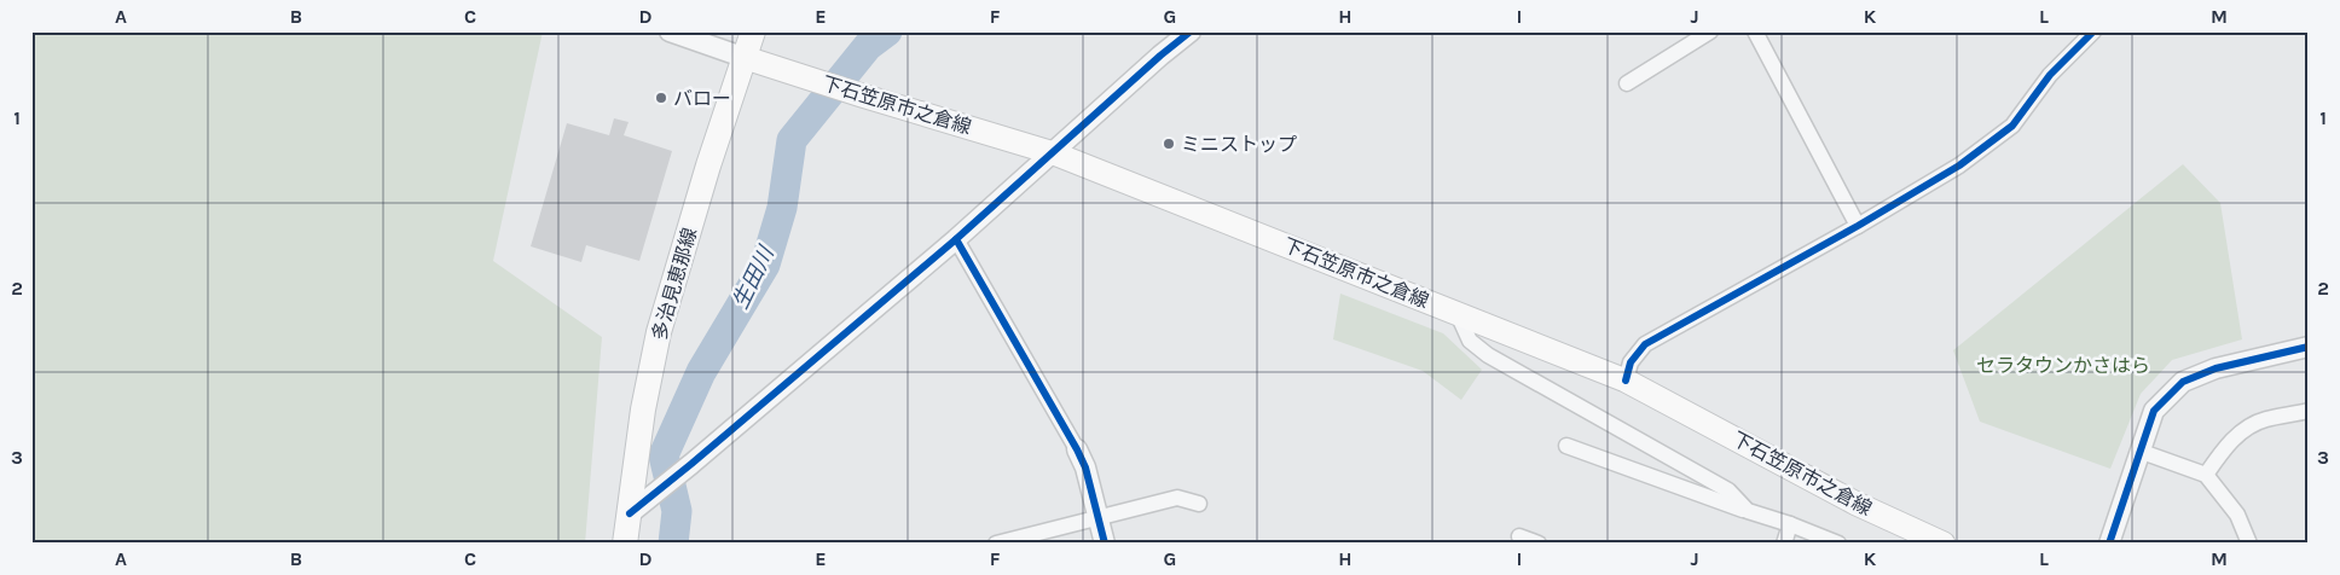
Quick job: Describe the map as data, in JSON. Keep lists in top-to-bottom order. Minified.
{"streets":{"main road":["下石笠原市之倉線","多治見恵那線"]},"crossings":[["下石笠原市之倉線","多治見恵那線"]],"water":["生田川"],"parks":["セラタウンかさはら"],"places":["バロー","ミニストップ"],"grid":{"columns":["A","B","C","D","E","F","G","H","I","J","K","L","M"],"rows":["1","2","3"]}}
